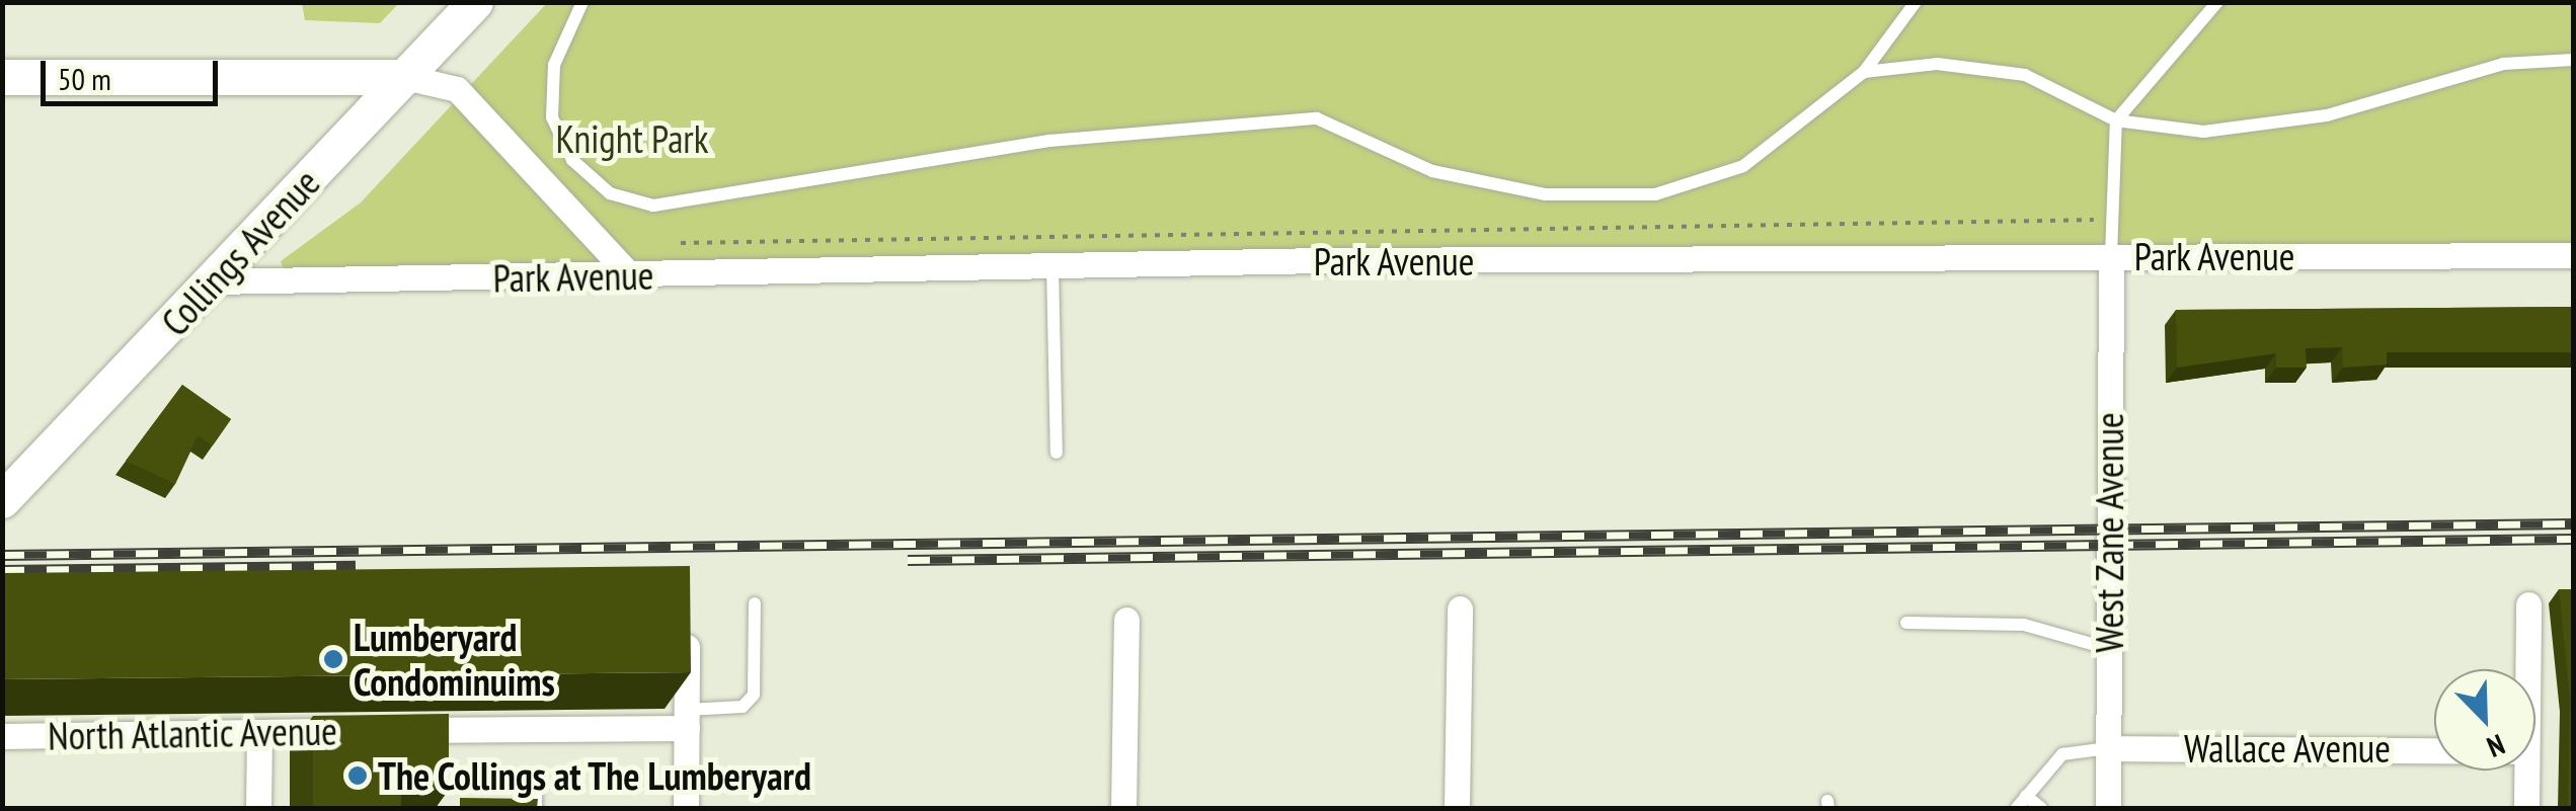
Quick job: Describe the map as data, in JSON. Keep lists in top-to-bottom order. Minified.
{"streets":{"main road":["Collings Avenue"],"street":["Park Avenue","West Zane Avenue","North Atlantic Avenue","Wallace Avenue"]},"crossings":[["Collings Avenue","Park Avenue"],["Park Avenue","West Zane Avenue"],["West Zane Avenue","Wallace Avenue"]],"parks":["Knight Park"],"places":["Lumberyard Condominuims","The Collings at The Lumberyard"],"scale_bar":"50 m","north":"bottom right"}
